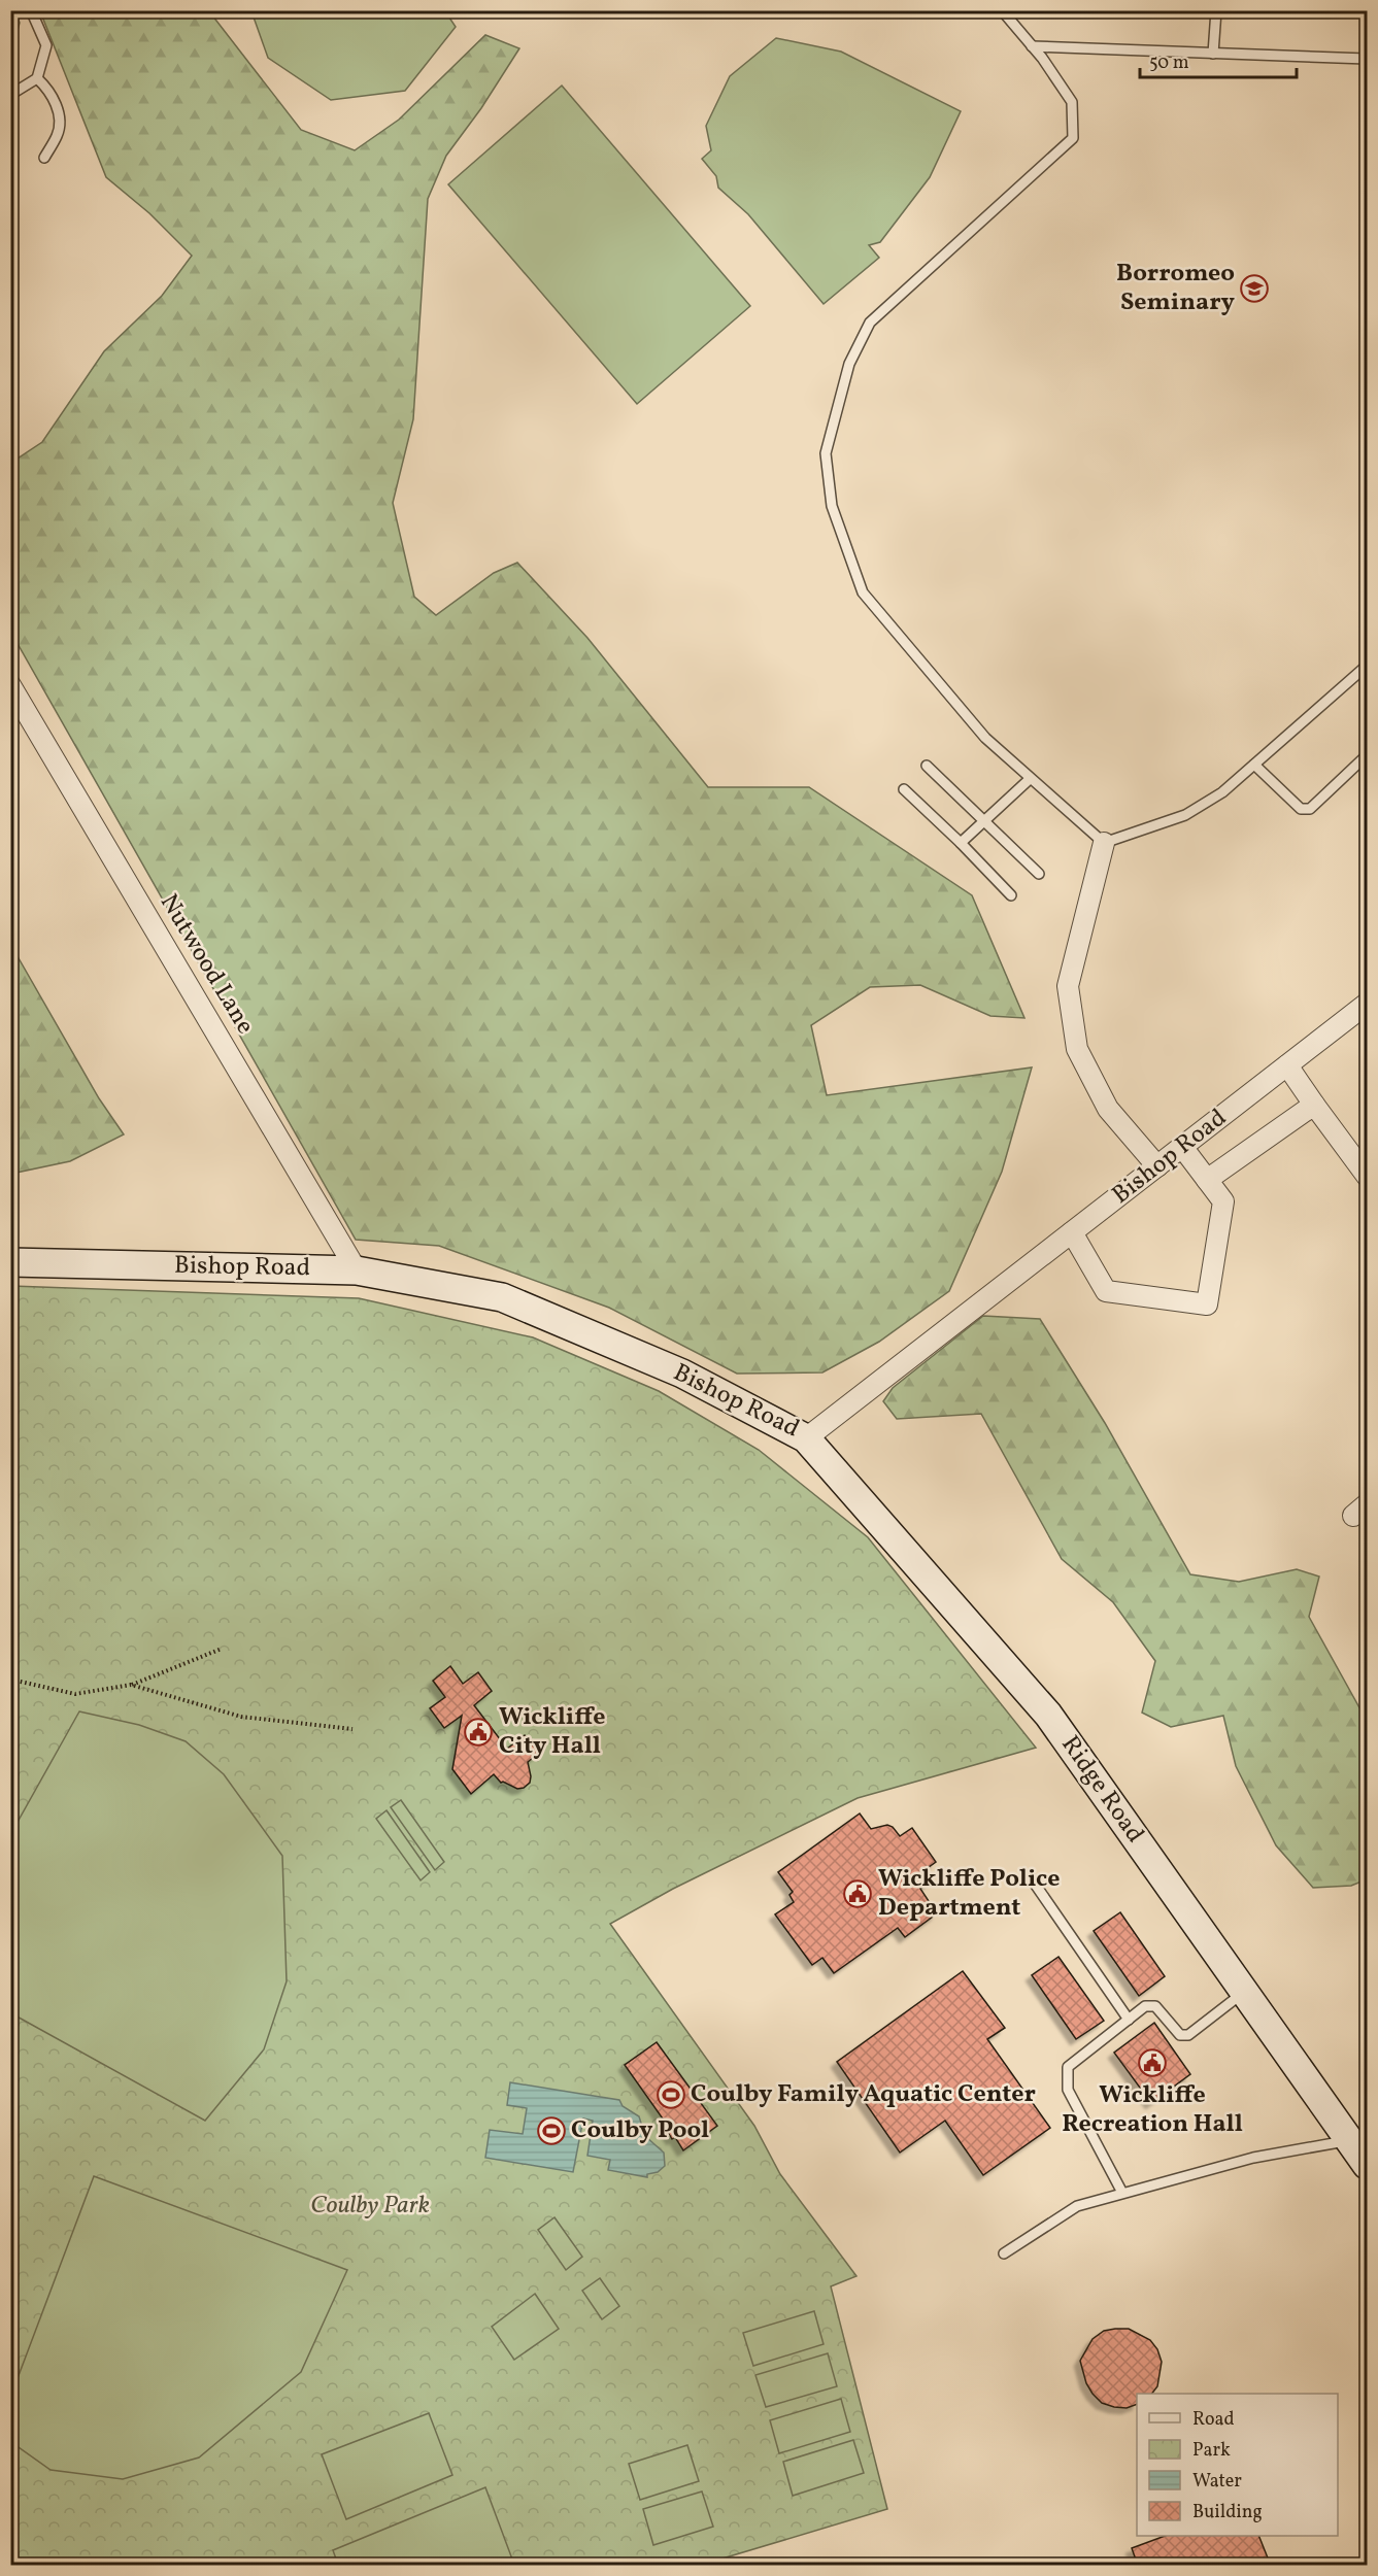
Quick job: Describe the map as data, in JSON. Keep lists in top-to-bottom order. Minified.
{"streets":{"main road":["Bishop Road","Ridge Road"],"street":["Nutwood Lane"]},"crossings":[["Nutwood Lane","Bishop Road"],["Bishop Road","Ridge Road"]],"parks":["Coulby Park"],"places":{"school or university":["Borromeo Seminary"],"public building":["Wickliffe City Hall","Wickliffe Police Department","Wickliffe Recreation Hall"],"sports":["Coulby Family Aquatic Center","Coulby Pool"]},"legend":["Road","Park","Water","Building"],"scale_bar":"50 m"}
